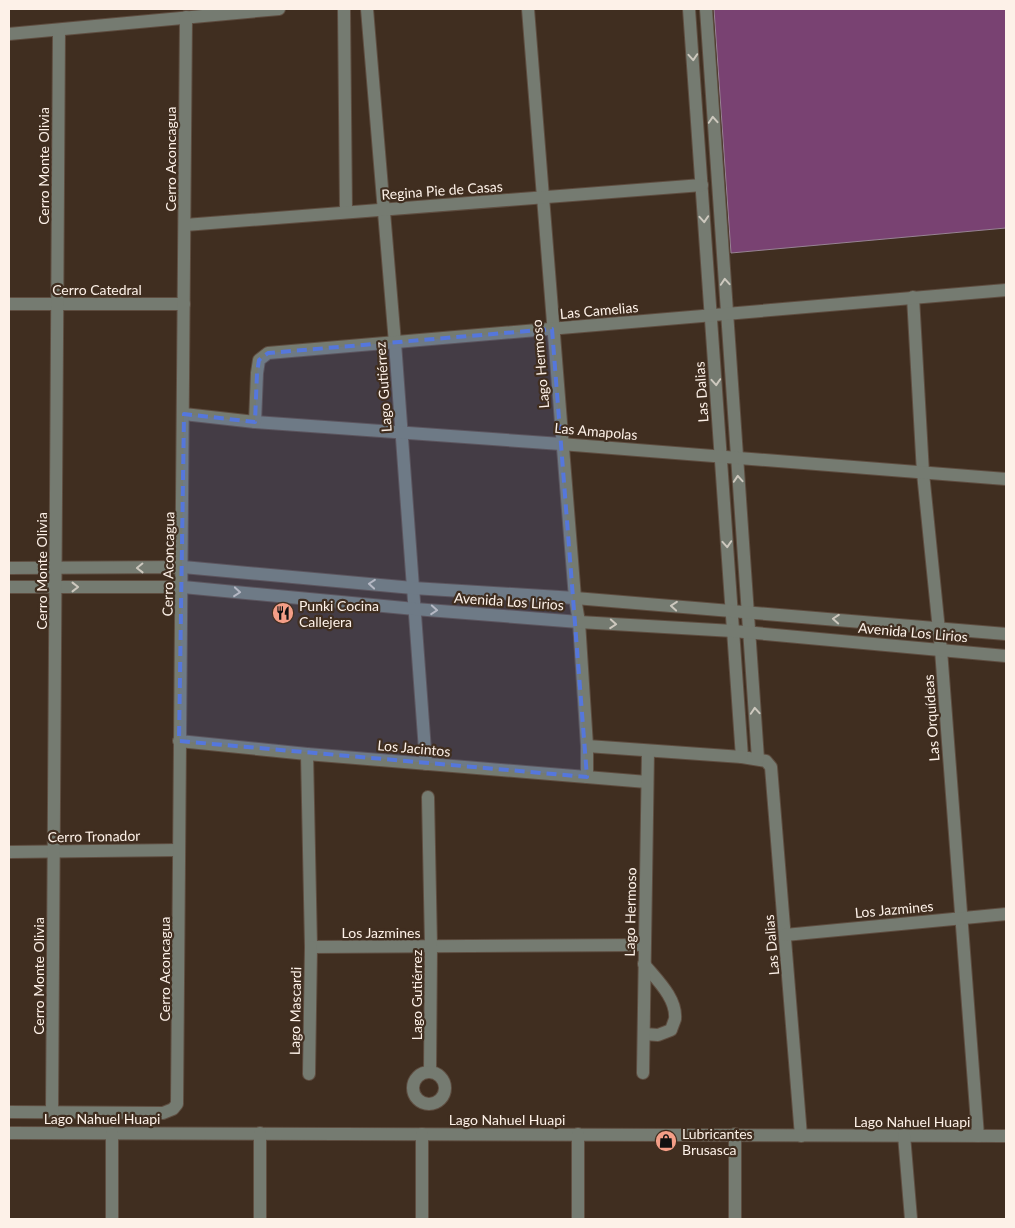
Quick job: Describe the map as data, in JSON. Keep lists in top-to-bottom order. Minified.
{"streets":{"street":["Cerro Aconcagua","Cerro Monte Olivia","Regina Pie de Casas","Cerro Catedral","Las Camelias","Lago Hermoso","Lago Gutiérrez","Las Dalias","Las Amapolas","Avenida Los Lirios","Las Orquídeas","Los Jacintos","Cerro Tronador","Los Jazmines","Lago Mascardi","Lago Nahuel Huapi"]},"crossings":[["Cerro Aconcagua","Regina Pie de Casas"],["Cerro Aconcagua","Cerro Catedral"],["Cerro Aconcagua","Las Amapolas"],["Cerro Aconcagua","Avenida Los Lirios"],["Cerro Aconcagua","Los Jacintos"],["Cerro Aconcagua","Cerro Tronador"],["Cerro Aconcagua","Lago Nahuel Huapi"],["Cerro Monte Olivia","Cerro Catedral"],["Cerro Monte Olivia","Avenida Los Lirios"],["Cerro Monte Olivia","Cerro Tronador"],["Cerro Monte Olivia","Lago Nahuel Huapi"],["Regina Pie de Casas","Lago Hermoso"],["Regina Pie de Casas","Lago Gutiérrez"],["Regina Pie de Casas","Las Dalias"],["Las Camelias","Lago Hermoso"],["Las Camelias","Lago Gutiérrez"],["Las Camelias","Las Dalias"],["Las Camelias","Las Amapolas"],["Las Camelias","Las Orquídeas"],["Lago Hermoso","Las Amapolas"],["Lago Hermoso","Avenida Los Lirios"],["Lago Hermoso","Los Jacintos"],["Lago Hermoso","Los Jazmines"],["Lago Gutiérrez","Las Amapolas"],["Lago Gutiérrez","Avenida Los Lirios"],["Lago Gutiérrez","Los Jacintos"],["Lago Gutiérrez","Los Jazmines"],["Las Dalias","Las Amapolas"],["Las Dalias","Avenida Los Lirios"],["Las Dalias","Los Jazmines"],["Las Dalias","Lago Nahuel Huapi"],["Las Amapolas","Las Orquídeas"],["Avenida Los Lirios","Las Orquídeas"],["Las Orquídeas","Los Jazmines"],["Las Orquídeas","Lago Nahuel Huapi"],["Los Jazmines","Lago Mascardi"]],"places":{"restaurant":["Punki Cocina Callejera"],"shop":["Lubricantes Brusasca"]}}
